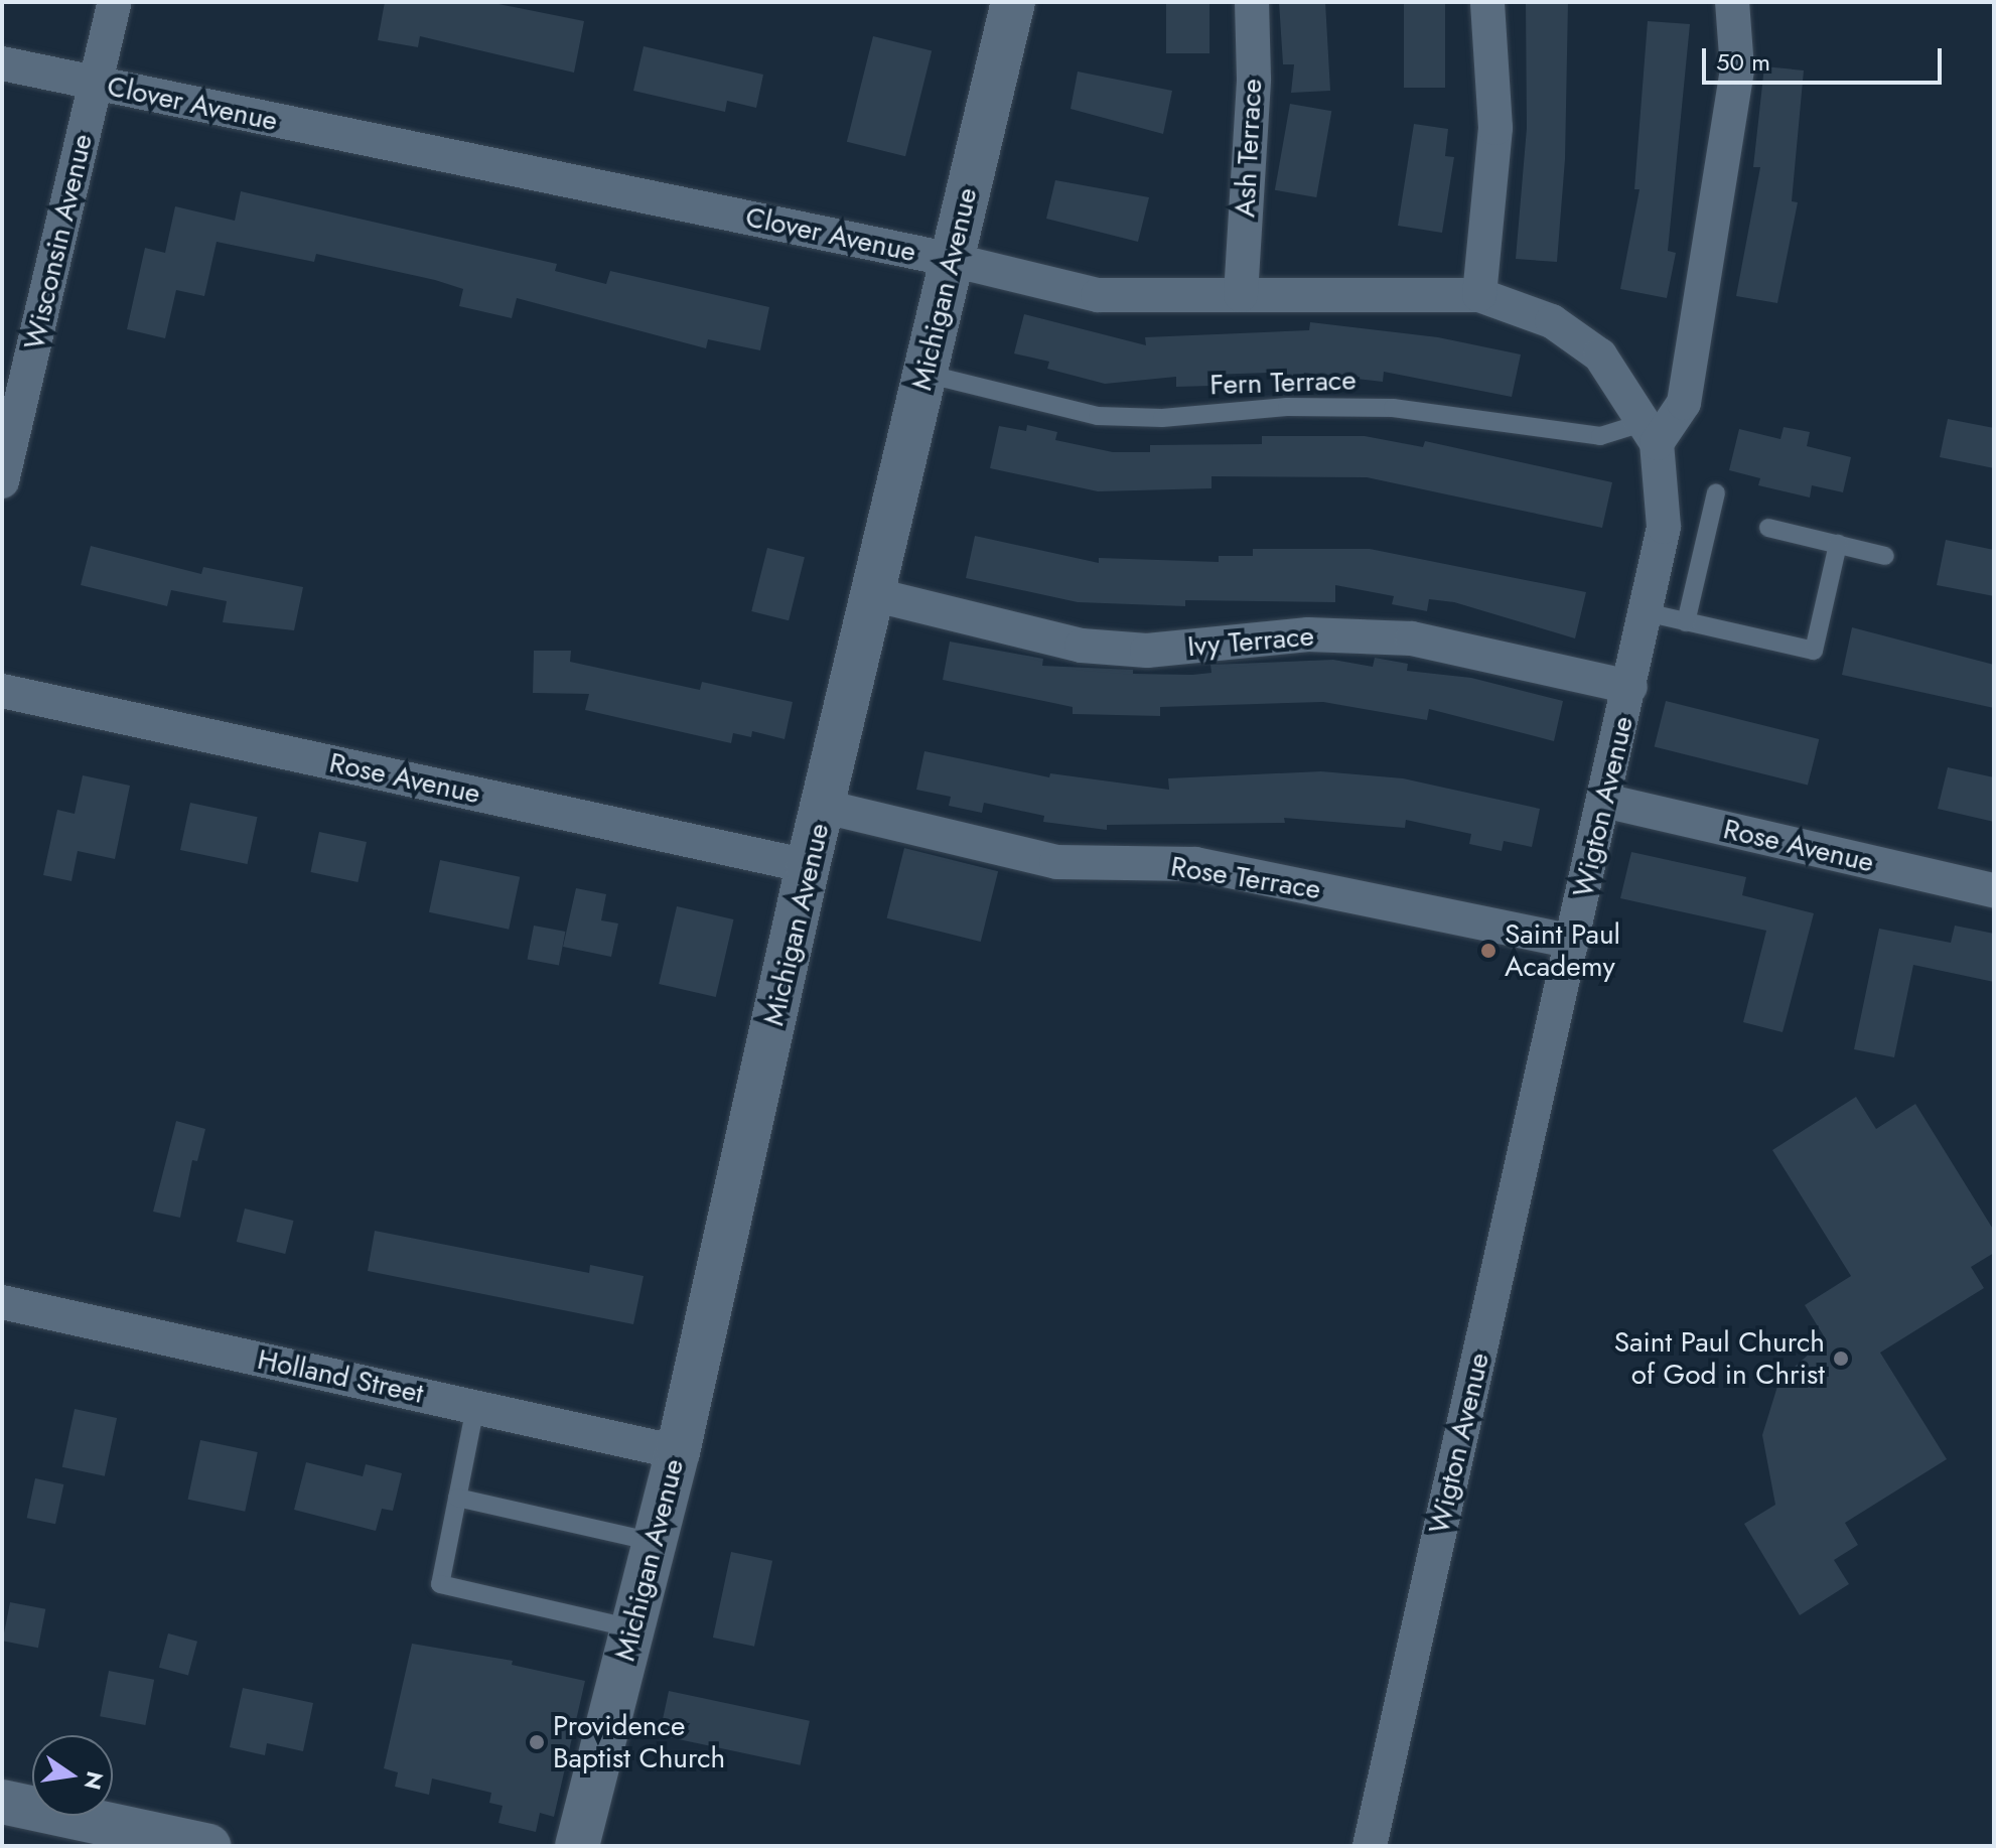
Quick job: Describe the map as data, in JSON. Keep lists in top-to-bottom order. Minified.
{"streets":{"main road":["Michigan Avenue"],"street":["Clover Avenue","Ash Terrace","Wisconsin Avenue","Ivy Terrace","Rose Avenue","Wigton Avenue","Rose Terrace","Holland Street"],"lane":["Fern Terrace"]},"crossings":[["Clover Avenue","Ash Terrace"],["Clover Avenue","Wisconsin Avenue"],["Clover Avenue","Michigan Avenue"],["Clover Avenue","Fern Terrace"],["Clover Avenue","Wigton Avenue"],["Michigan Avenue","Fern Terrace"],["Michigan Avenue","Ivy Terrace"],["Michigan Avenue","Rose Avenue"],["Michigan Avenue","Rose Terrace"],["Michigan Avenue","Holland Street"],["Fern Terrace","Wigton Avenue"],["Ivy Terrace","Wigton Avenue"],["Rose Avenue","Wigton Avenue"],["Wigton Avenue","Rose Terrace"]],"places":["Saint Paul Academy","Saint Paul Church of God in Christ","Providence Baptist Church"],"scale_bar":"50 m","north":"right"}
